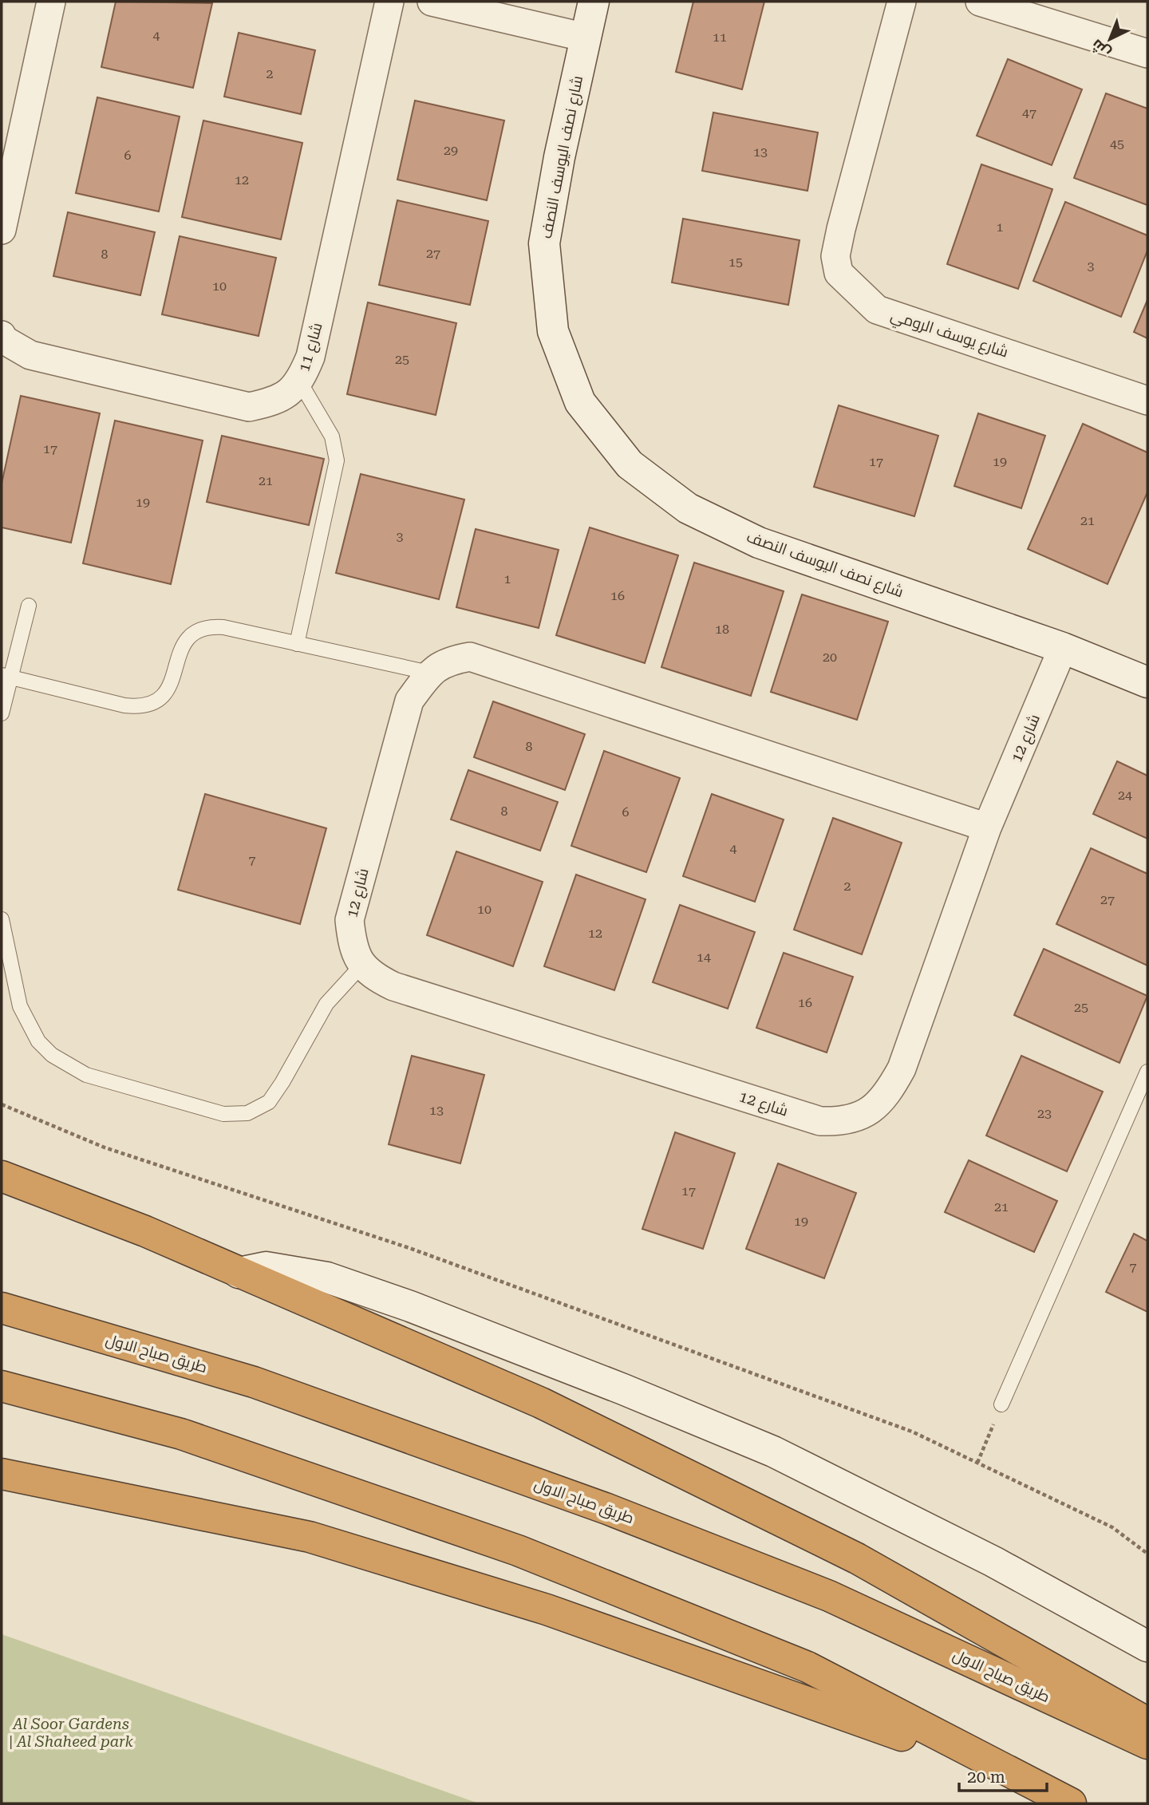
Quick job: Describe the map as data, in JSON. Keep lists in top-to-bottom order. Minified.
{"streets":{"highway":["طريق صباح الاول"],"street":["شارع نصف اليوسف النصف","شارع يوسف الرومي","شارع 11","شارع 12"]},"crossings":[["شارع نصف اليوسف النصف","شارع 12"]],"parks":["Al Soor Gardens | Al Shaheed park"],"house_numbers":["4","11","2","47","45","29","13","6","12","1","27","8","15","3","10","25","17","17","19","21","19","21","3","1","16","18","20","8","24","8","6","4","7","2","27","10","12","14","16","25","13","23","17","21","19","7"],"scale_bar":"20 m","north":"bottom left"}
